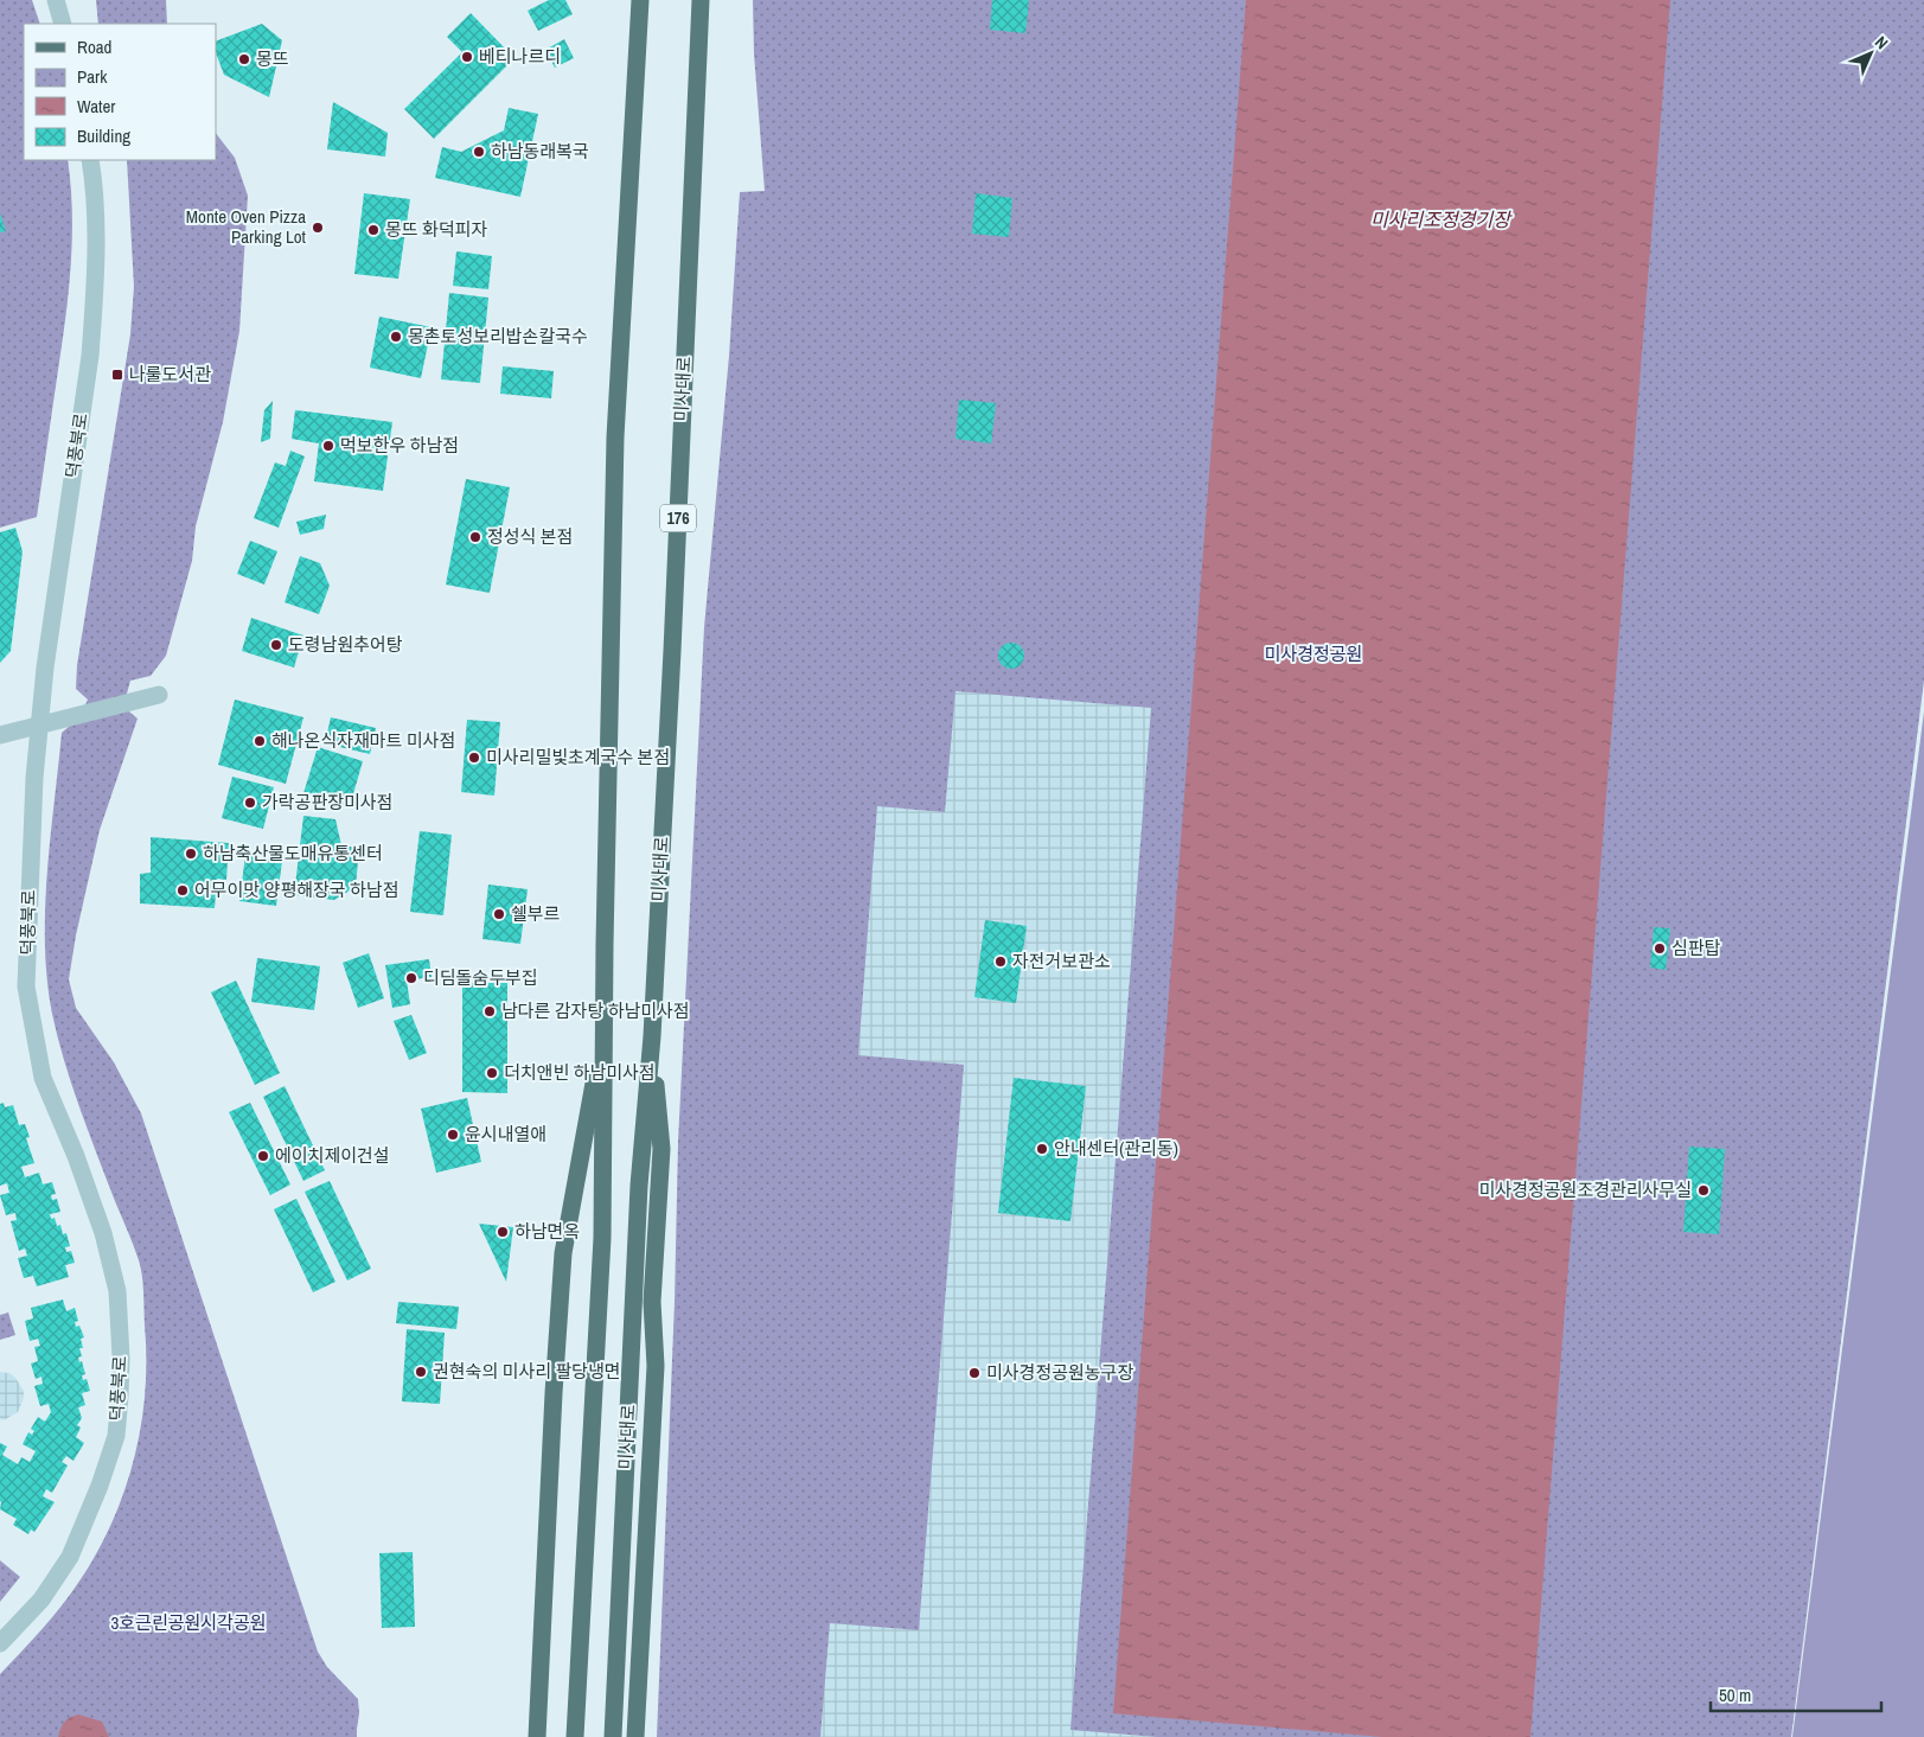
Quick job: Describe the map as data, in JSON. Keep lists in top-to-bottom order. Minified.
{"streets":{"main road":["미사대로","176"],"street":["덕풍북로"]},"water":["미사리조정경기장"],"parks":["미사경정공원","3호근린공원시각공원"],"places":{"other":["베티나르디","몽뜨","하남동래복국","Monte Oven Pizza Parking Lot","몽뜨 화덕피자","몽촌토성보리밥손칼국수","먹보한우 하남점","정성식 본점","도령남원추어탕","해나온식자재마트 미사점","미사리밀빛초계국수 본점","가락공판장미사점","하남축산물도매유통센터","어무이맛 양평해장국 하남점","쉘부르","심판탑","자전거보관소","디딤돌숨두부집","남다른 감자탕 하남미사점","더치앤빈 하남미사점","윤시내열애","안내센터(관리동)","에이치제이건설","미사경정공원조경관리사무실","하남면옥","권현숙의 미사리 팔당냉면","미사경정공원농구장"],"transit":["나룰도서관"]},"legend":["Road","Park","Water","Building"],"scale_bar":"50 m","north":"top right"}
